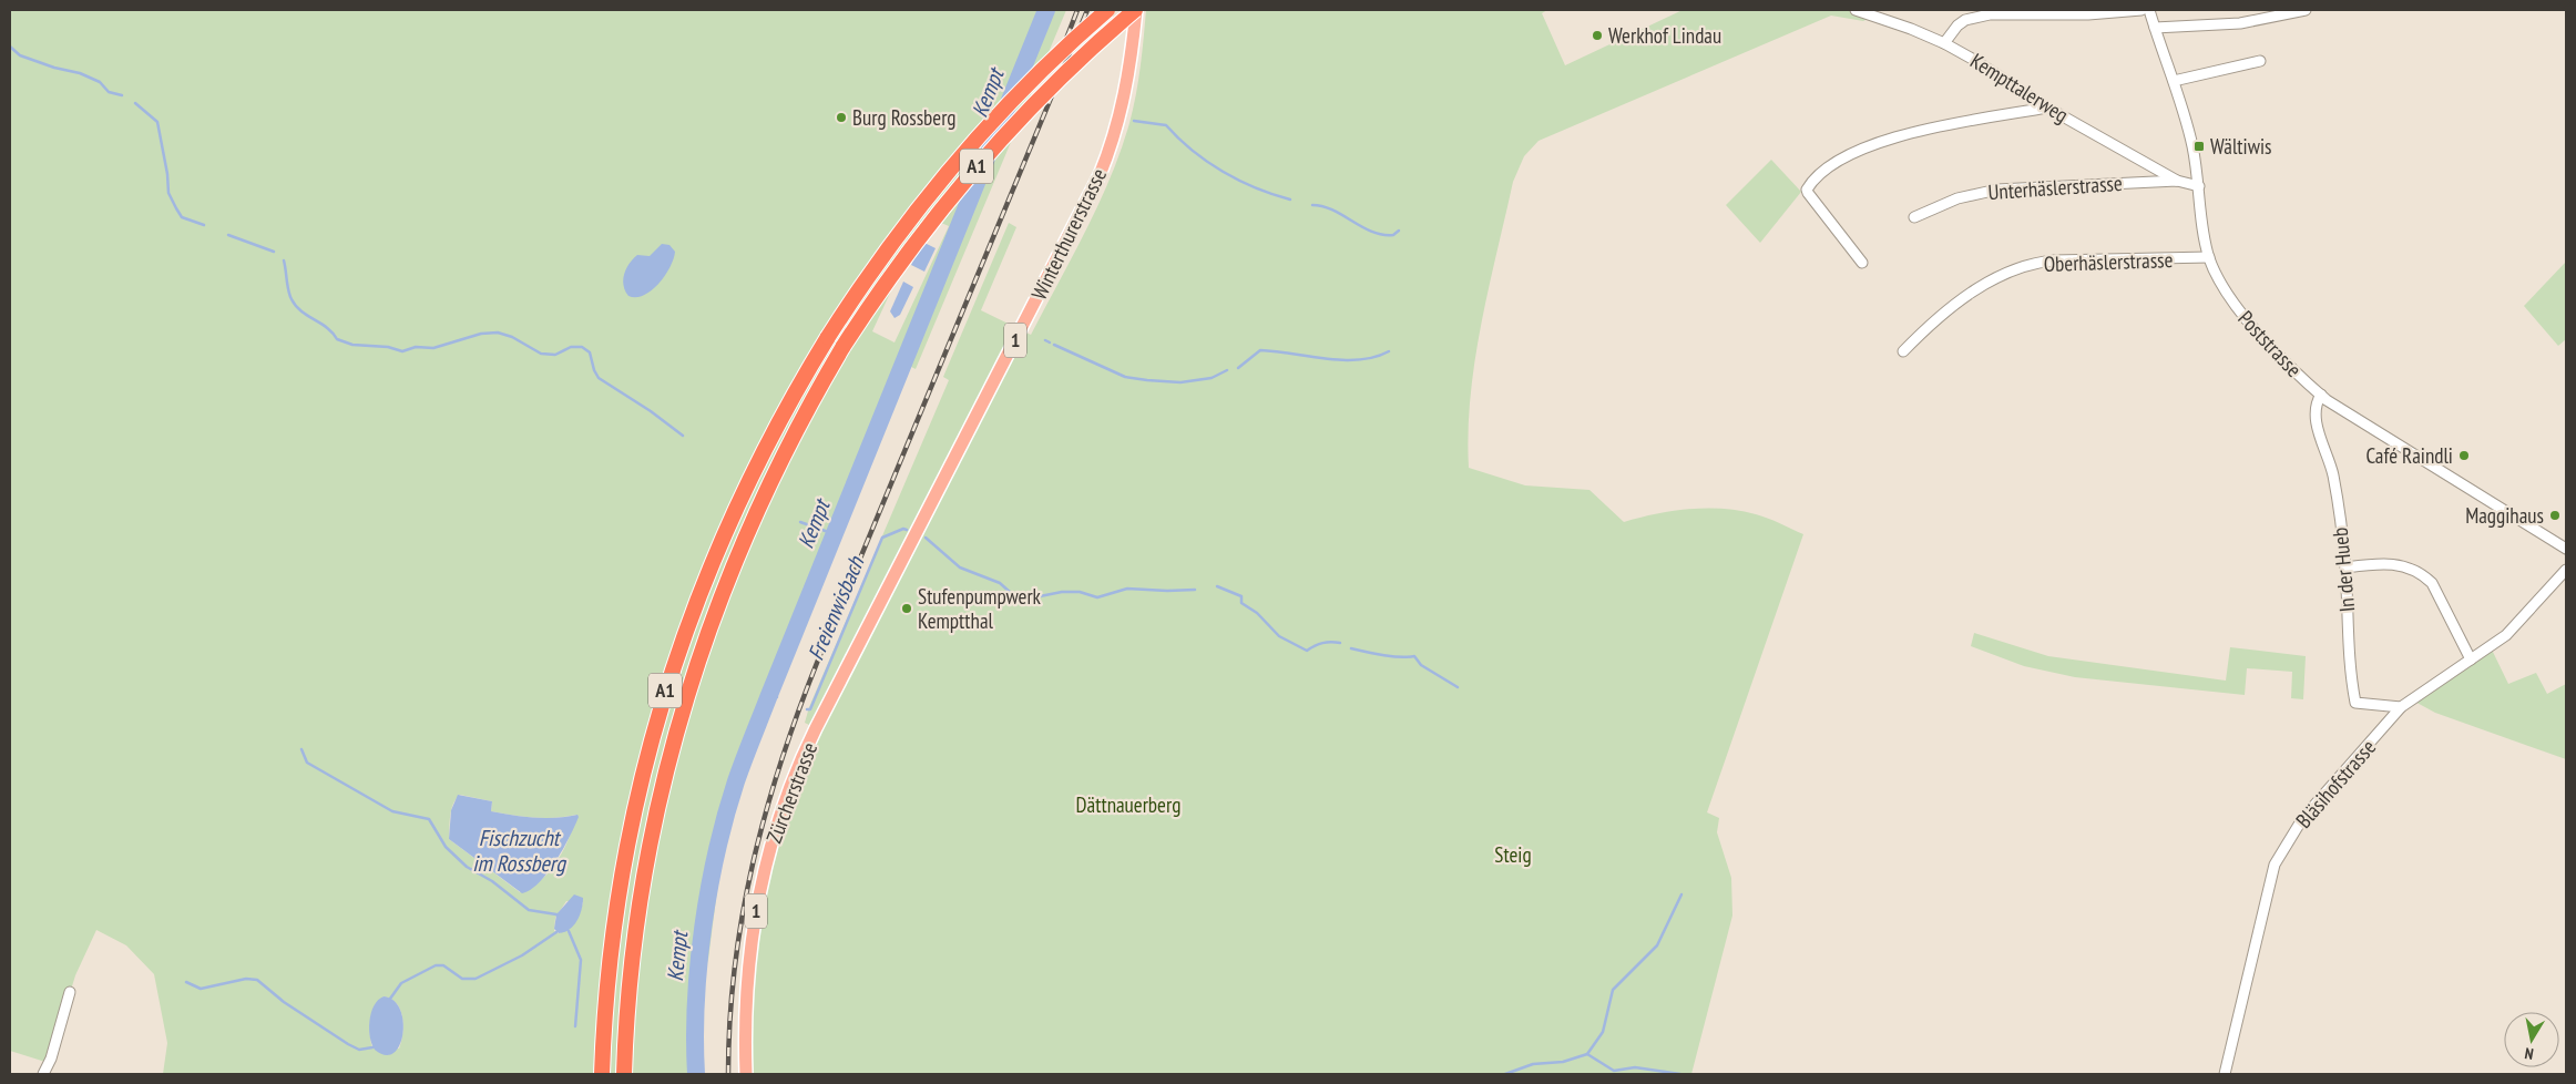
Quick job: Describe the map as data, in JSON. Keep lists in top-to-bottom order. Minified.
{"streets":{"highway":["A1"],"main road":["Winterthurerstrasse","1","Zürcherstrasse"],"street":["Kempttalerweg","Unterhäslerstrasse","Oberhäslerstrasse","Poststrasse","In der Hueb","Bläsihofstrasse"]},"crossings":[["Kempttalerweg","Unterhäslerstrasse"],["A1","Winterthurerstrasse"],["Unterhäslerstrasse","Poststrasse"],["Winterthurerstrasse","Zürcherstrasse"],["Oberhäslerstrasse","Poststrasse"],["Poststrasse","In der Hueb"],["In der Hueb","Bläsihofstrasse"]],"water":["Kempt","Freienwisbach","Fischzucht im Rossberg"],"parks":["Dättnauerberg","Steig"],"places":{"other":["Werkhof Lindau","Burg Rossberg","Café Raindli","Maggihaus","Stufenpumpwerk Kemptthal"],"transit":["Wältiwis"]},"north":"bottom"}
